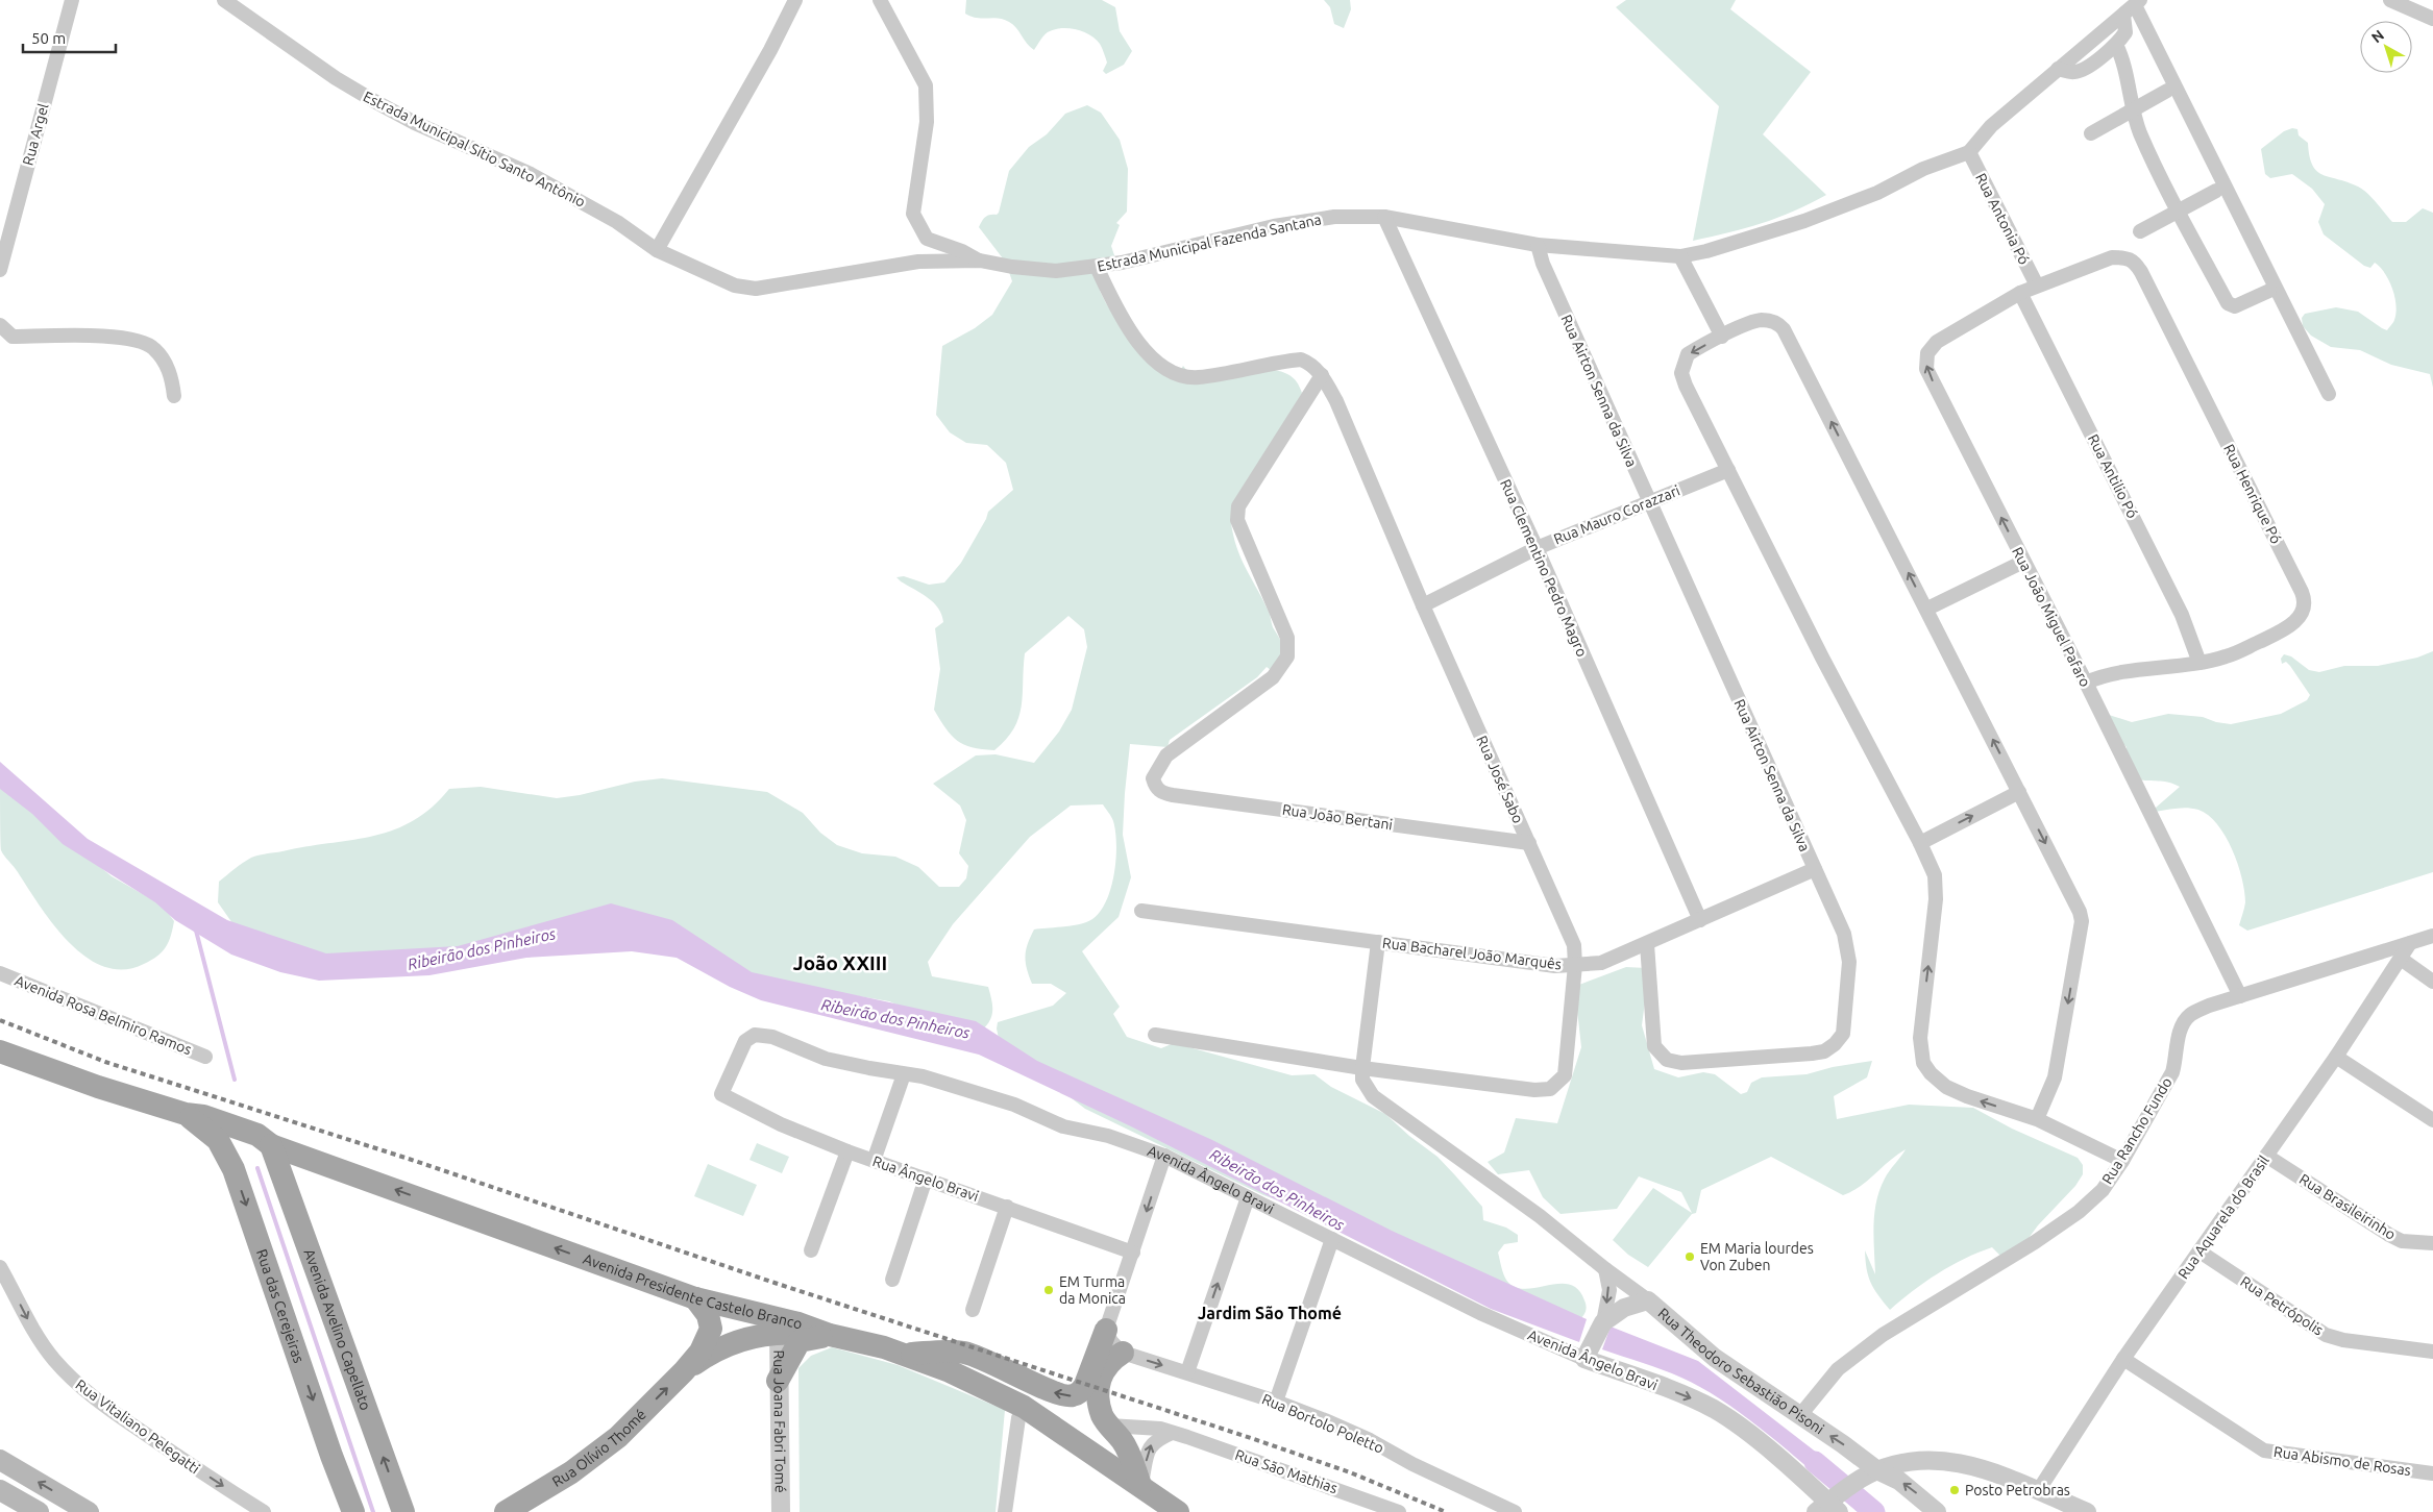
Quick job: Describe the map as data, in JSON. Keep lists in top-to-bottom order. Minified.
{"streets":{"main road":["Avenida Presidente Castelo Branco","Rua das Cerejeiras","Avenida Avelino Capellato","Rua Olívio Thomé"],"street":["Rua Argel","Estrada Municipal Sítio Santo Antônio","Rua Antonia Pó","Estrada Municipal Fazenda Santana","Rua Airton Senna da Silva","Rua Antilio Pó","Rua Henrique Pó","Rua Mauro Corazzari","Rua Clementino Pedro Magro","Rua João Miguel Pafaro","Rua José Sabo","Rua João Bertani","Rua Bacharel João Marquês","Avenida Rosa Belmiro Ramos","Rua Rancho Fundo","Rua Ângelo Bravi","Avenida Ângelo Bravi","Rua Brasileirinho","Rua Aquarela do Brasil","Rua Petrópolis","Rua Theodoro Sebastião Pisoni","Rua Joana Fabri Tomé","Rua Bortolo Poletto","Rua Vitaliano Pelegatti","Rua Abismo de Rosas","Rua São Mathias"]},"crossings":[["Estrada Municipal Sítio Santo Antônio","Estrada Municipal Fazenda Santana"],["Rua Antonia Pó","Estrada Municipal Fazenda Santana"],["Rua Antonia Pó","Rua Henrique Pó"],["Rua Antonia Pó","Rua João Miguel Pafaro"],["Estrada Municipal Fazenda Santana","Rua Airton Senna da Silva"],["Estrada Municipal Fazenda Santana","Rua Clementino Pedro Magro"],["Estrada Municipal Fazenda Santana","Rua José Sabo"],["Rua Airton Senna da Silva","Rua Mauro Corazzari"],["Rua Airton Senna da Silva","Rua Bacharel João Marquês"],["Rua Antilio Pó","Rua Henrique Pó"],["Rua Antilio Pó","Rua João Miguel Pafaro"],["Rua Henrique Pó","Rua João Miguel Pafaro"],["Rua Mauro Corazzari","Rua Clementino Pedro Magro"],["Rua Mauro Corazzari","Rua José Sabo"],["Rua Clementino Pedro Magro","Rua Bacharel João Marquês"],["Rua João Miguel Pafaro","Rua Rancho Fundo"],["Rua José Sabo","Rua João Bertani"],["Rua José Sabo","Rua Bacharel João Marquês"],["Rua José Sabo","Rua Theodoro Sebastião Pisoni"],["Rua Rancho Fundo","Rua Aquarela do Brasil"],["Rua Rancho Fundo","Rua Theodoro Sebastião Pisoni"],["Rua Ângelo Bravi","Avenida Ângelo Bravi"],["Rua Brasileirinho","Rua Aquarela do Brasil"],["Rua Aquarela do Brasil","Rua Petrópolis"],["Rua Aquarela do Brasil","Rua Abismo de Rosas"],["Avenida Presidente Castelo Branco","Rua das Cerejeiras"],["Avenida Presidente Castelo Branco","Avenida Avelino Capellato"],["Avenida Presidente Castelo Branco","Rua Joana Fabri Tomé"]],"one_way":["Avenida Presidente Castelo Branco","Rua das Cerejeiras","Avenida Avelino Capellato","Rua Vitaliano Pelegatti","Rua Olívio Thomé"],"districts":["João XXIII","Jardim São Thomé"],"water":["Ribeirão dos Pinheiros"],"places":["EM Maria lourdes Von Zuben","EM Turma da Monica","Posto Petrobras"],"scale_bar":"50 m","north":"top left"}
